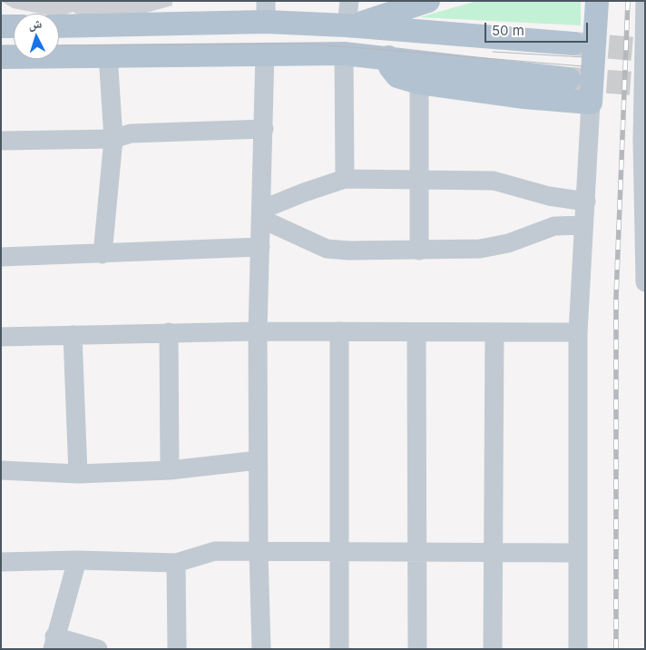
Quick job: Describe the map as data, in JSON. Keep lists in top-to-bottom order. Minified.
{"scale_bar":"50 m","north":"top"}
